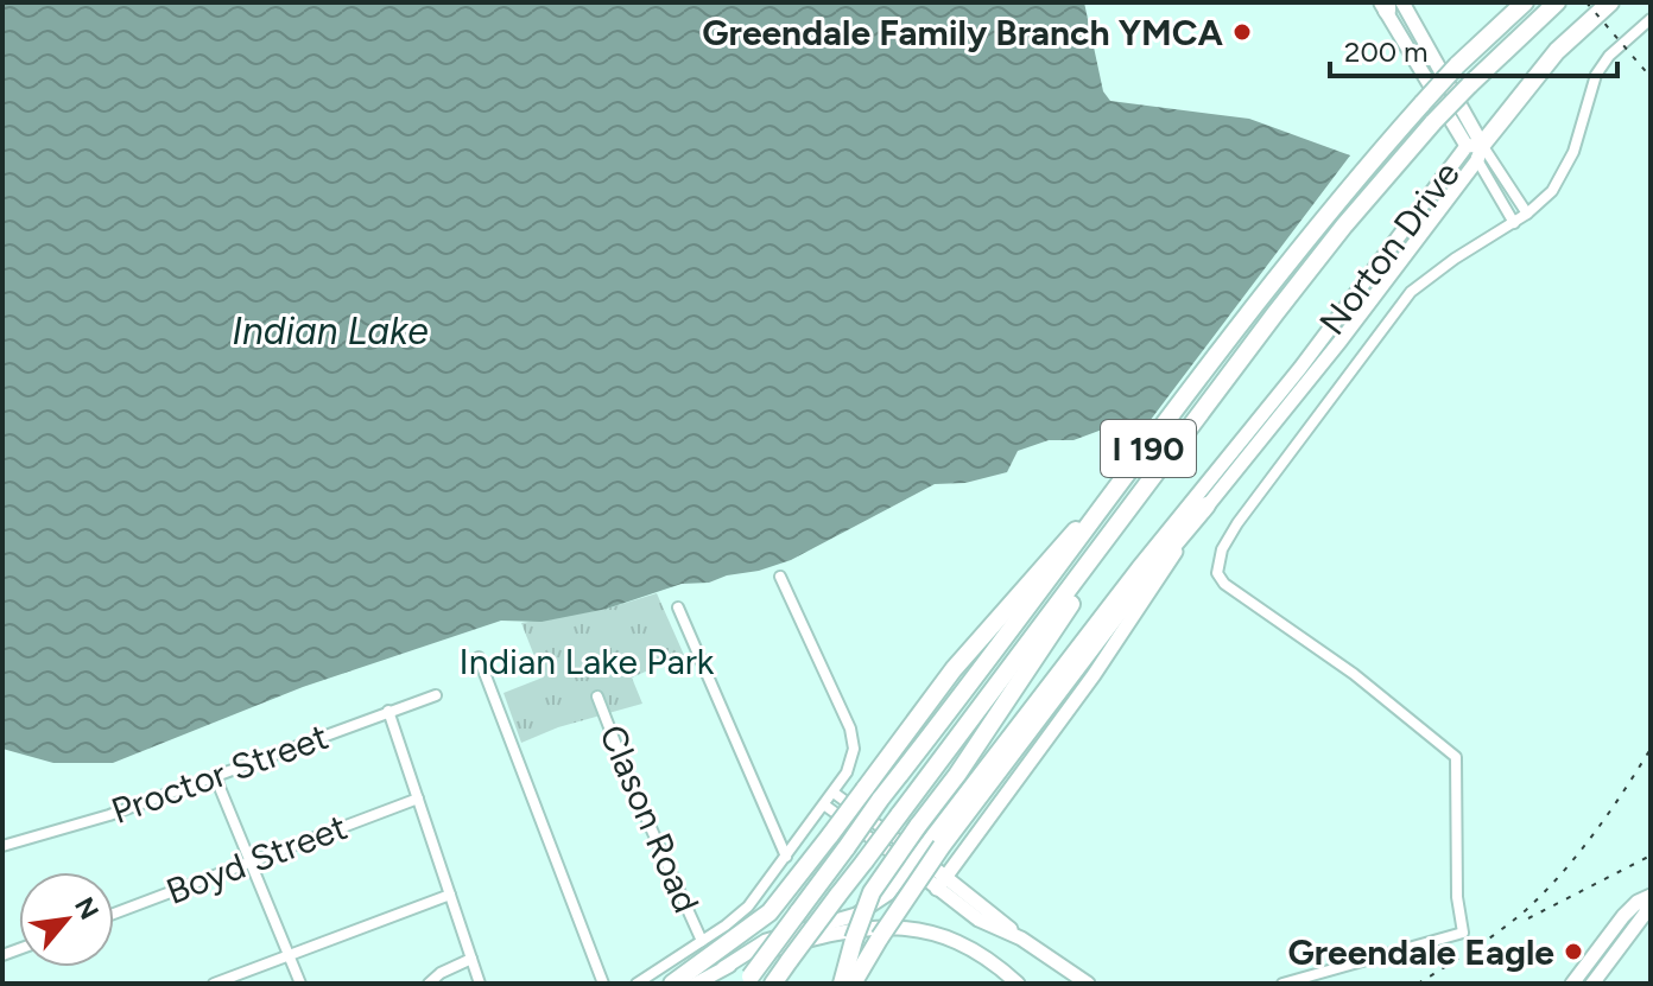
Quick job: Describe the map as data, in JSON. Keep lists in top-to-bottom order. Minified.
{"streets":{"highway":["I 190"],"main road":["Norton Drive"],"street":["Proctor Street","Clason Road","Boyd Street"]},"water":["Indian Lake"],"parks":["Indian Lake Park"],"places":["Greendale Family Branch YMCA","Greendale Eagle"],"scale_bar":"200 m","north":"top right"}
